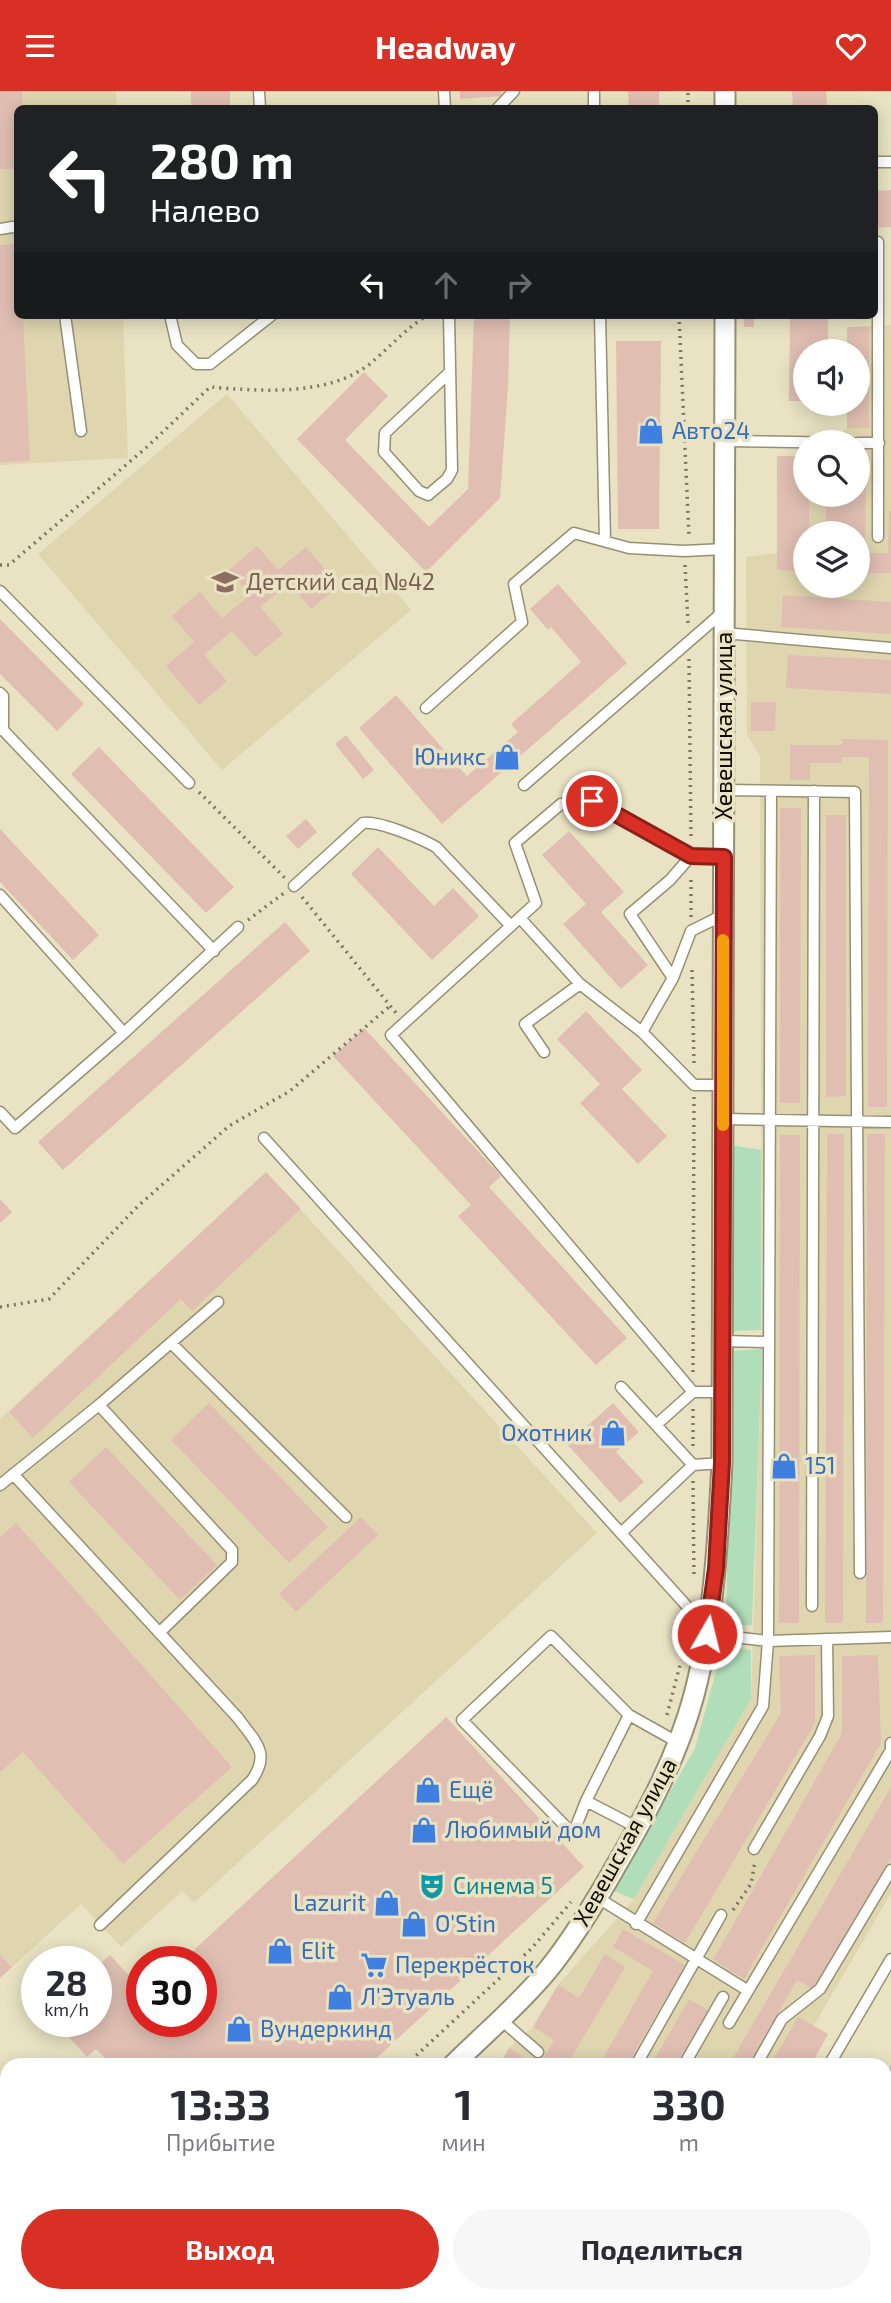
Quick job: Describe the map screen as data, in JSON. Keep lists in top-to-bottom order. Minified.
{"streets":{"street":["Хевешская улица"]},"places":{"shop":["Авто24","Юникс","Охотник","151","Ещё","Любимый дом","Lazurit","O'Stin","Elit","Л'Этуаль","Вундеркинд"],"school or university":["Детский сад №42"],"theatre":["Синема 5"],"supermarket":["Перекрёсток"]},"page":{"header":"Headway","turn":["280 m","Налево"],"speed":"28 km/h","limit":"30","eta":["13:33","Прибытие","1","мин","330","m"],"buttons":["Выход","Поделиться"]}}
